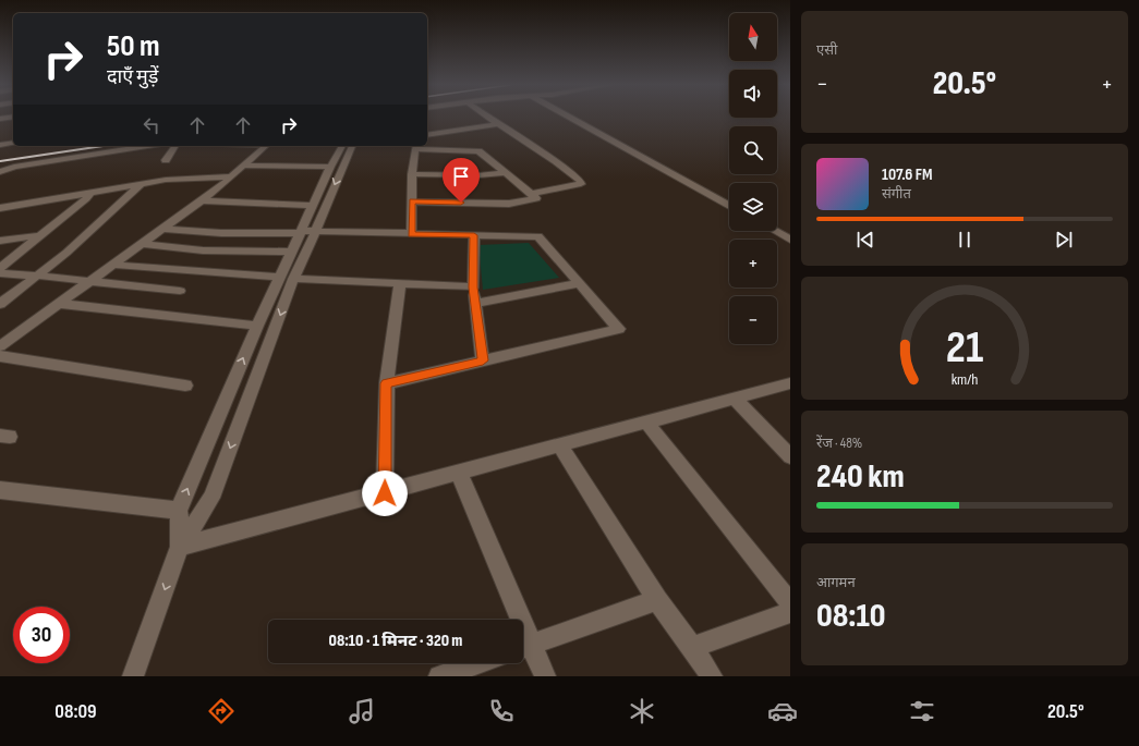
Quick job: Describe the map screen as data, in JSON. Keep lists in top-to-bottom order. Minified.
{"north":"top","page":{"tile":["एसी",["रेंज · 48%","240 km"],["आगमन","08:10"]],"map_buttons":["+","−"],"turn":["50 m","दाएँ मुड़ें"],"heat":["−","20.5°","+"],"song":["107.6 FM","संगीत"],"limit":"30","trip":"08:10 · 1 मिनट · 320 m","tabs":["08:09","20.5°"],"gauge":["21","km/h"]}}
